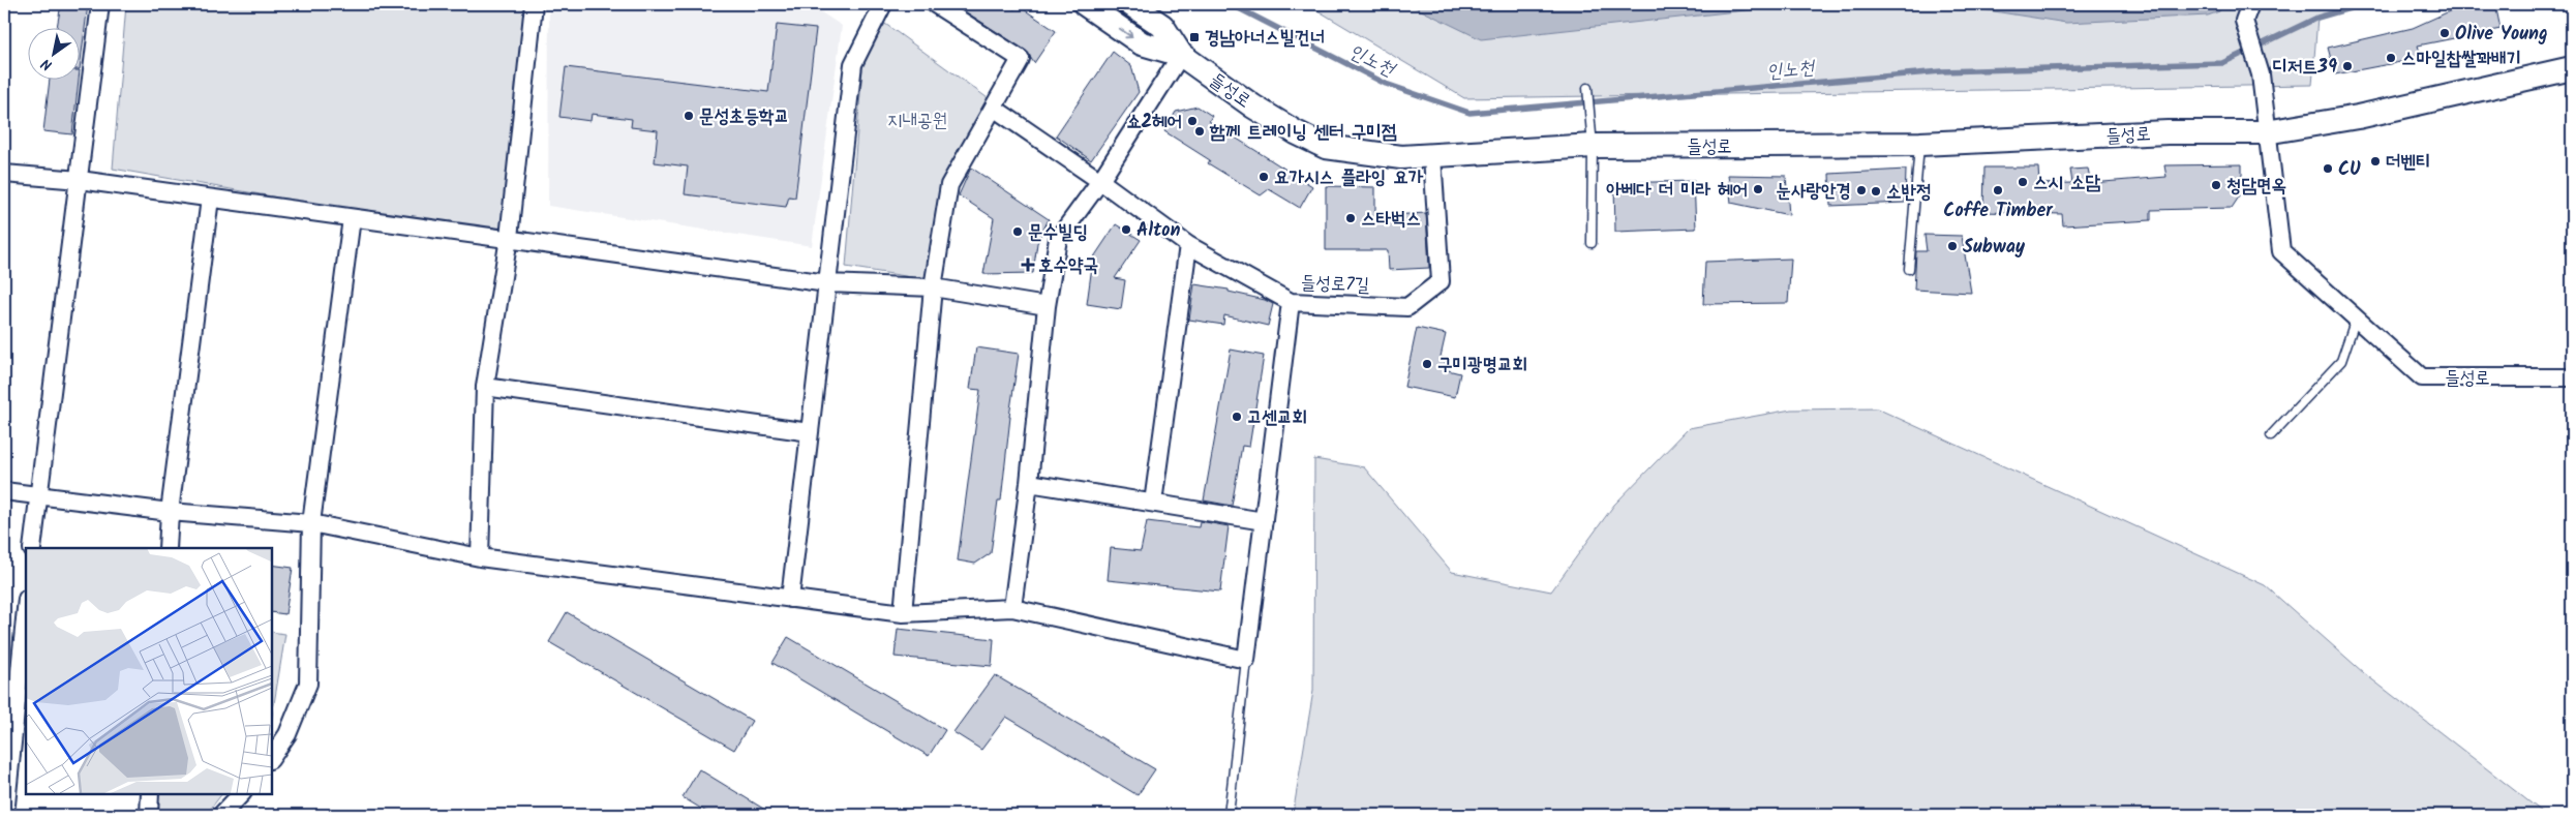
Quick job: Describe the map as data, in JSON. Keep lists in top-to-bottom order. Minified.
{"streets":{"street":["들성로","들성로7길"]},"crossings":[["들성로","들성로7길"]],"water":["인노천"],"parks":["지내공원"],"places":{"other":["Olive Young","스마일찹쌀꽈배기","디저트39","문성초등학교","쇼2헤어","함께 트레이닝 센터 구미점","더벤티","CU","요가시스 플라잉 요가","스시 소담","청담면옥","아베다 더 미라 헤어","눈사랑안경","Coffe Timber","소반정","스타벅스","Alton","문수빌딩","Subway","구미광명교회","고센교회"],"transit":["경남아너스빌건너"],"health":["호수약국"]},"north":"bottom left"}
